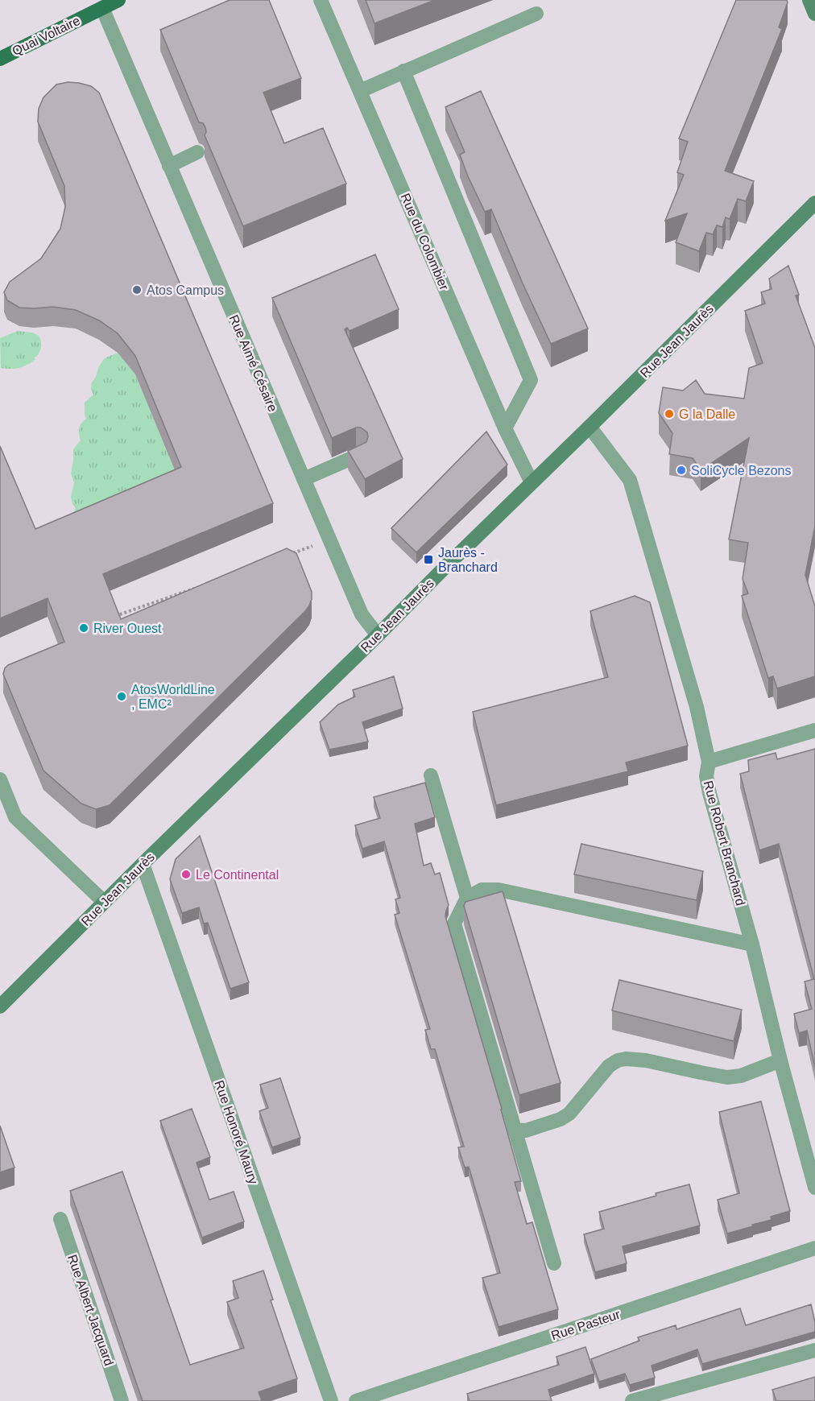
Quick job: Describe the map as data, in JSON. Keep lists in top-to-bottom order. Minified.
{"streets":{"main road":["Quai Voltaire"],"street":["Rue du Colombier","Rue Jean Jaurès","Rue Aimé Césaire","Rue Robert Branchard","Rue Honoré Maury","Rue Albert Jacquard","Rue Pasteur"]},"crossings":[["Quai Voltaire","Rue Aimé Césaire"],["Rue du Colombier","Rue Jean Jaurès"],["Rue Jean Jaurès","Rue Aimé Césaire"],["Rue Jean Jaurès","Rue Robert Branchard"],["Rue Jean Jaurès","Rue Honoré Maury"]],"places":{"other":["Atos Campus","G la Dalle","SoliCycle Bezons","River Ouest","AtosWorldLine , EMC²","Le Continental"],"transit":["Jaurès - Branchard"]}}
